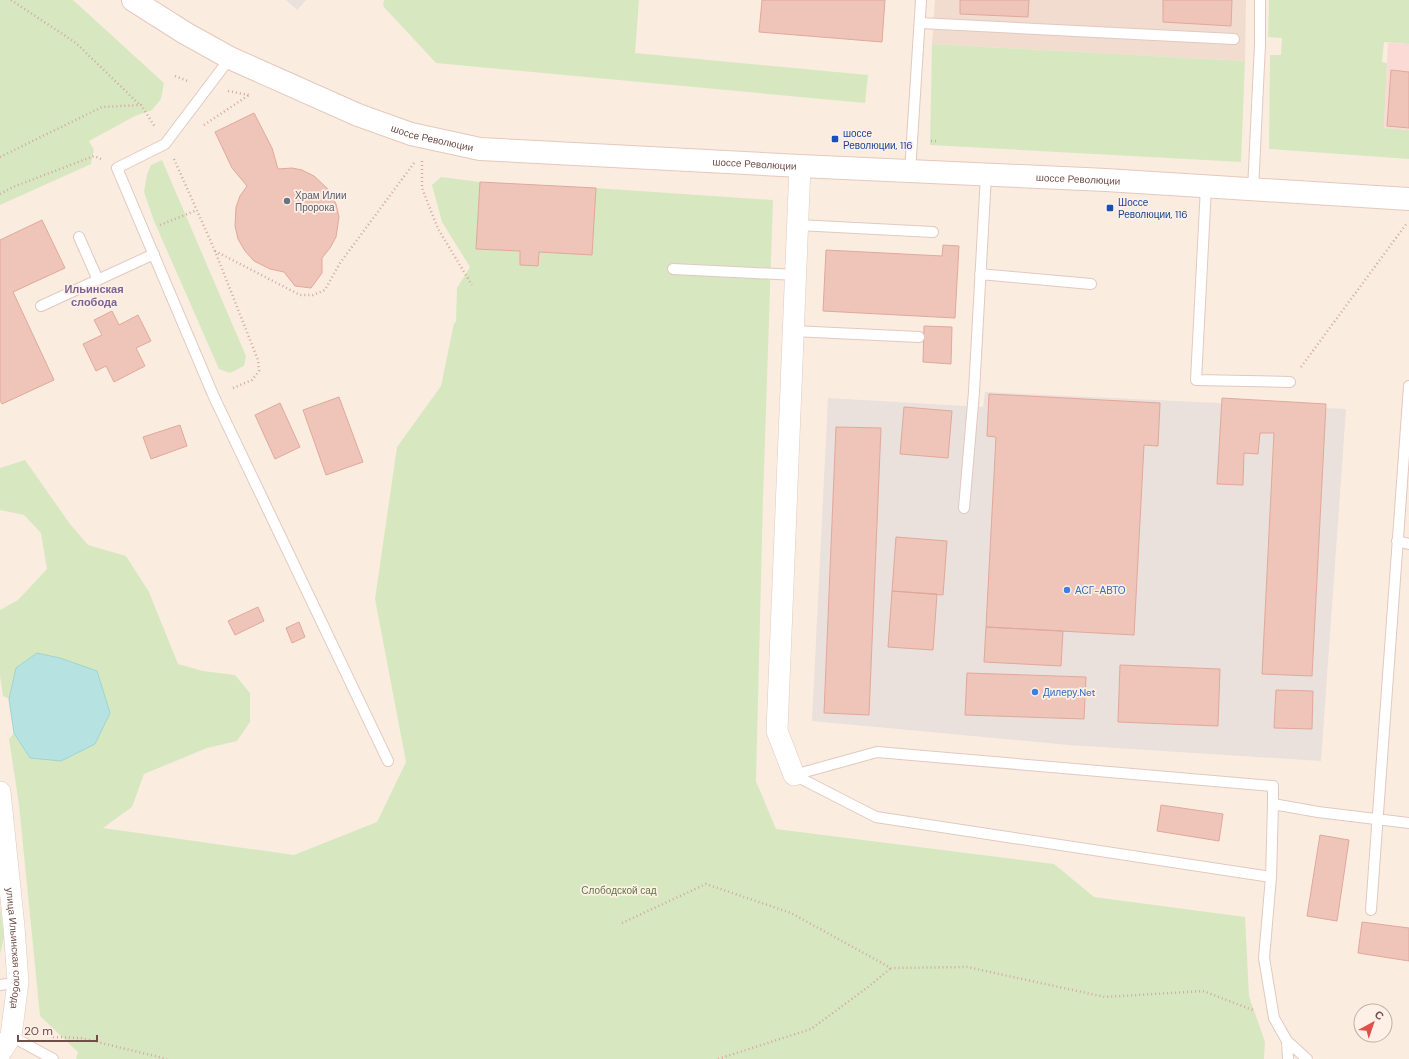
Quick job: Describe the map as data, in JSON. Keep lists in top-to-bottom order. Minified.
{"streets":{"main road":["шоссе Революции"],"street":["улица Ильинская слобода"]},"districts":["Ильинская слобода"],"parks":["Слободской сад"],"places":{"transit":["шоссе Революции, 116","Шоссе Революции, 116"],"other":["Храм Илии Пророка","АСГ-АВТО","Дилеру.Net"]},"scale_bar":"20 m","north":"top right"}
